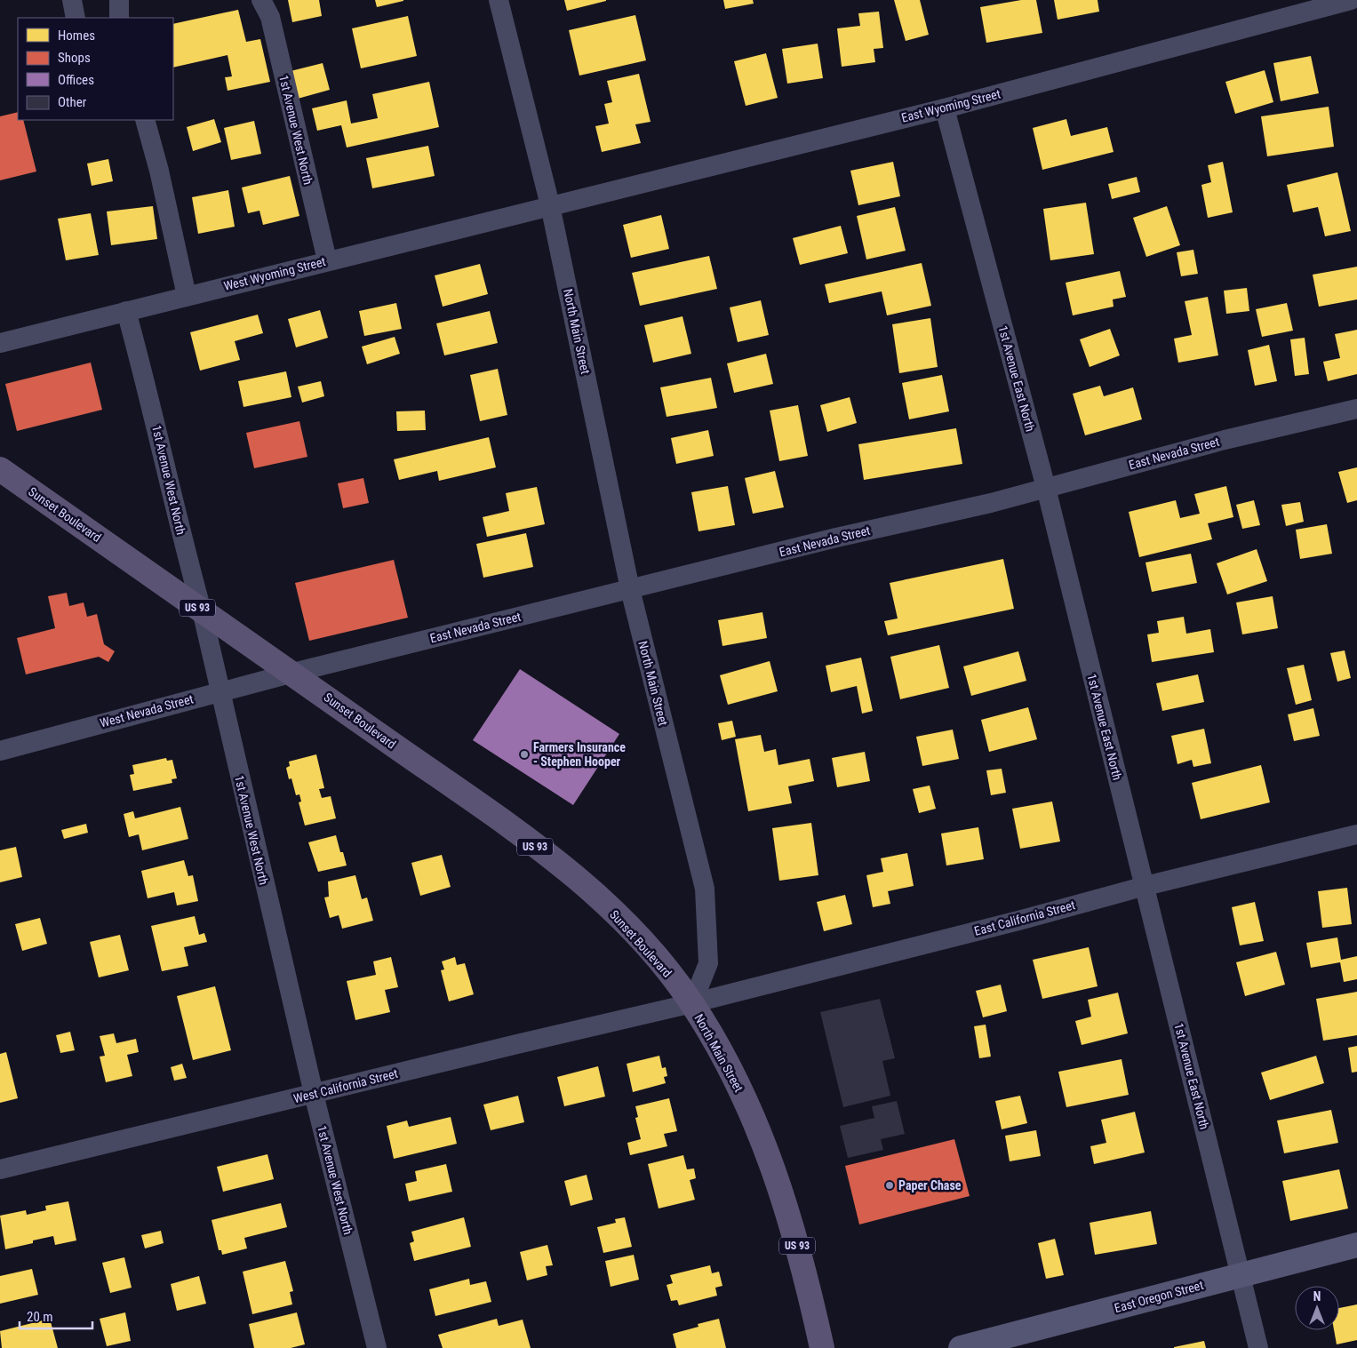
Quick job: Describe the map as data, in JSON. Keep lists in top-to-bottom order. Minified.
{"streets":{"main road":["North Main Street","Sunset Boulevard","US 93"],"street":["East Wyoming Street","1st Avenue West North","West Wyoming Street","1st Avenue East North","East Nevada Street","West Nevada Street","East California Street","West California Street","East Oregon Street"]},"crossings":[["East Wyoming Street","West Wyoming Street"],["East Wyoming Street","North Main Street"],["East Wyoming Street","1st Avenue East North"],["1st Avenue West North","West Wyoming Street"],["1st Avenue West North","Sunset Boulevard"],["1st Avenue West North","West Nevada Street"],["1st Avenue West North","West California Street"],["West Wyoming Street","North Main Street"],["North Main Street","East Nevada Street"],["North Main Street","Sunset Boulevard"],["North Main Street","East California Street"],["North Main Street","West California Street"],["1st Avenue East North","East Nevada Street"],["1st Avenue East North","East California Street"],["1st Avenue East North","East Oregon Street"],["East Nevada Street","Sunset Boulevard"],["East Nevada Street","West Nevada Street"],["Sunset Boulevard","West Nevada Street"],["Sunset Boulevard","East California Street"],["Sunset Boulevard","West California Street"],["East California Street","West California Street"]],"places":["Farmers Insurance - Stephen Hooper","Paper Chase"],"legend":["Homes","Shops","Offices","Other"],"scale_bar":"20 m","north":"top"}
